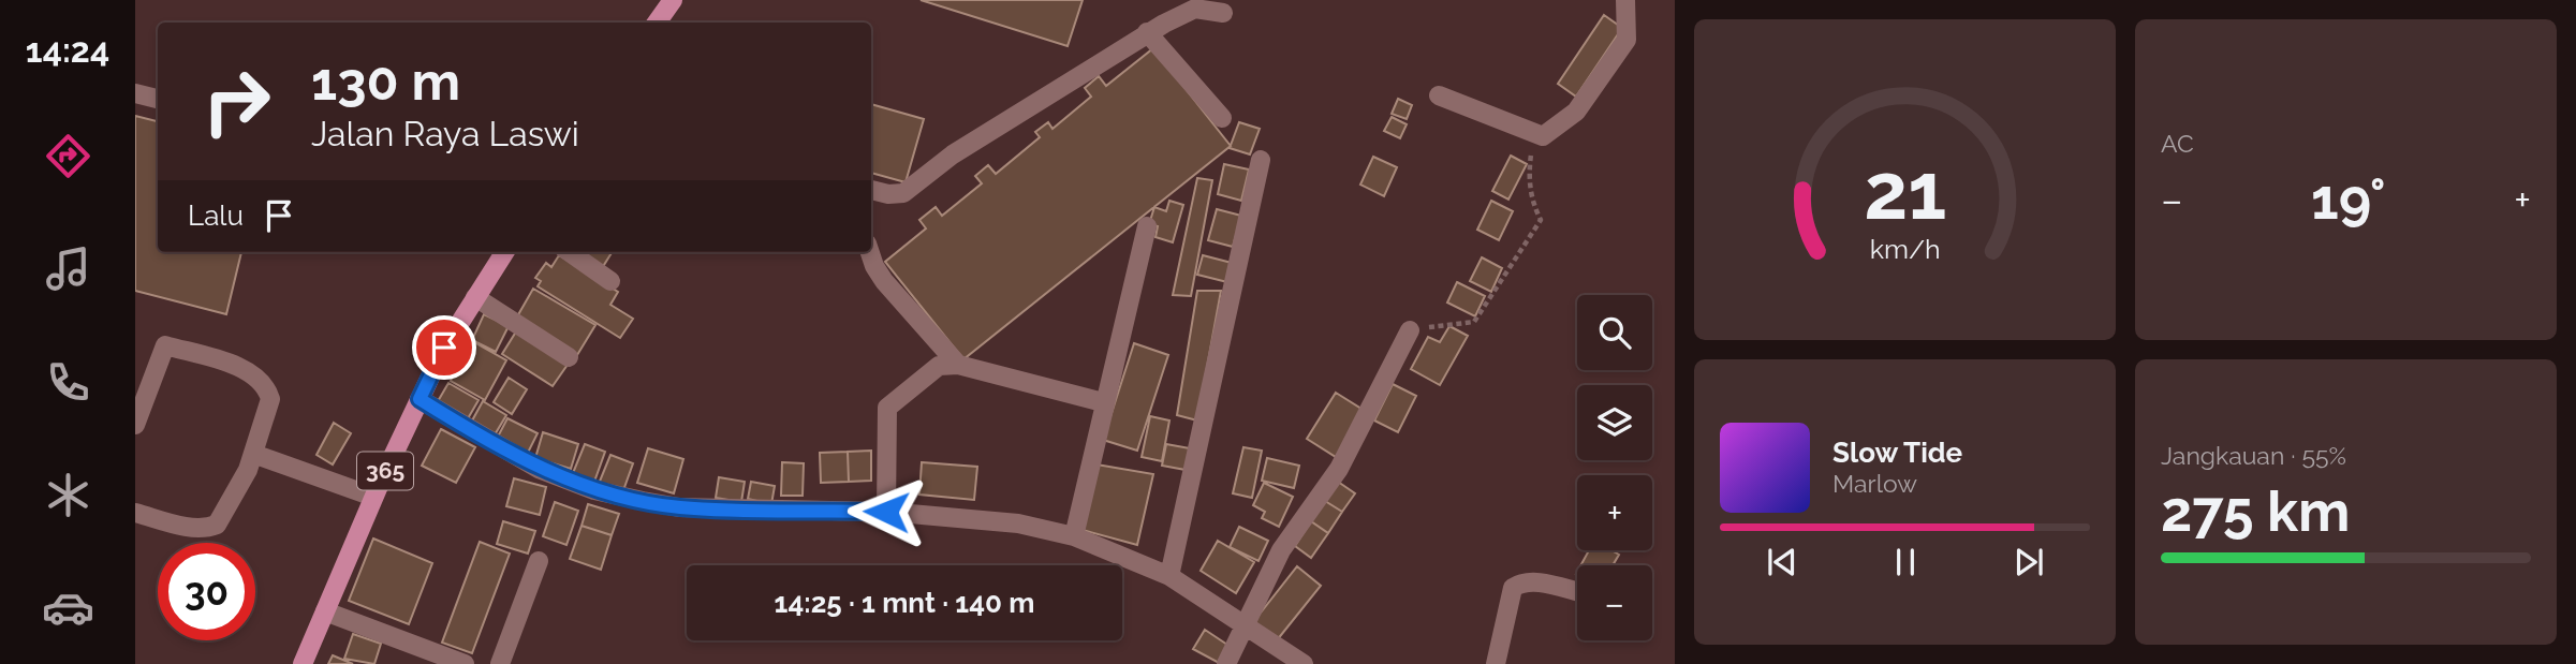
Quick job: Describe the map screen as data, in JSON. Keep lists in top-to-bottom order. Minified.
{"streets":{"main road":["365"]},"page":{"tabs":"14:24","tile":["AC",["Jangkauan · 55%","275 km"]],"turn":["130 m","Jalan Raya Laswi"],"heat":["−","19°","+"],"then":"Lalu","map_buttons":["+","−"],"song":["Slow Tide","Marlow"],"limit":"30","trip":"14:25 · 1 mnt · 140 m","gauge":["21","km/h"]}}
